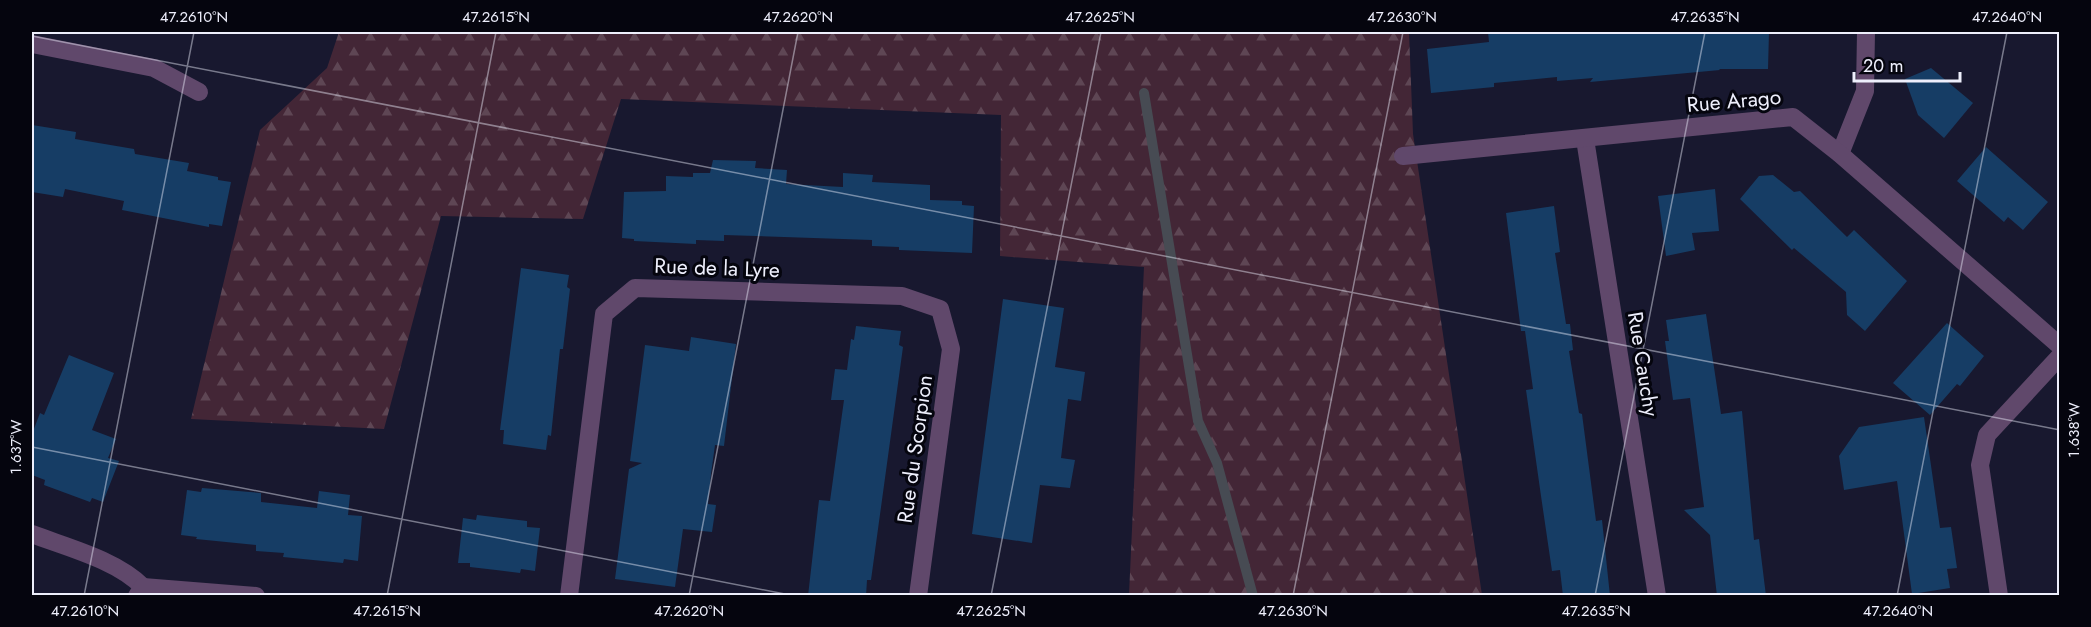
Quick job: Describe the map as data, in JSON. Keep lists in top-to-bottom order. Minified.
{"streets":{"street":["Rue Arago","Rue de la Lyre","Rue Cauchy","Rue du Scorpion"]},"crossings":[["Rue Arago","Rue Cauchy"],["Rue de la Lyre","Rue du Scorpion"]],"scale_bar":"20 m","coordinates":["47.2610°N","47.2615°N","47.2620°N","47.2625°N","47.2630°N","47.2635°N","47.2640°N","1.638°W","1.637°W"]}
